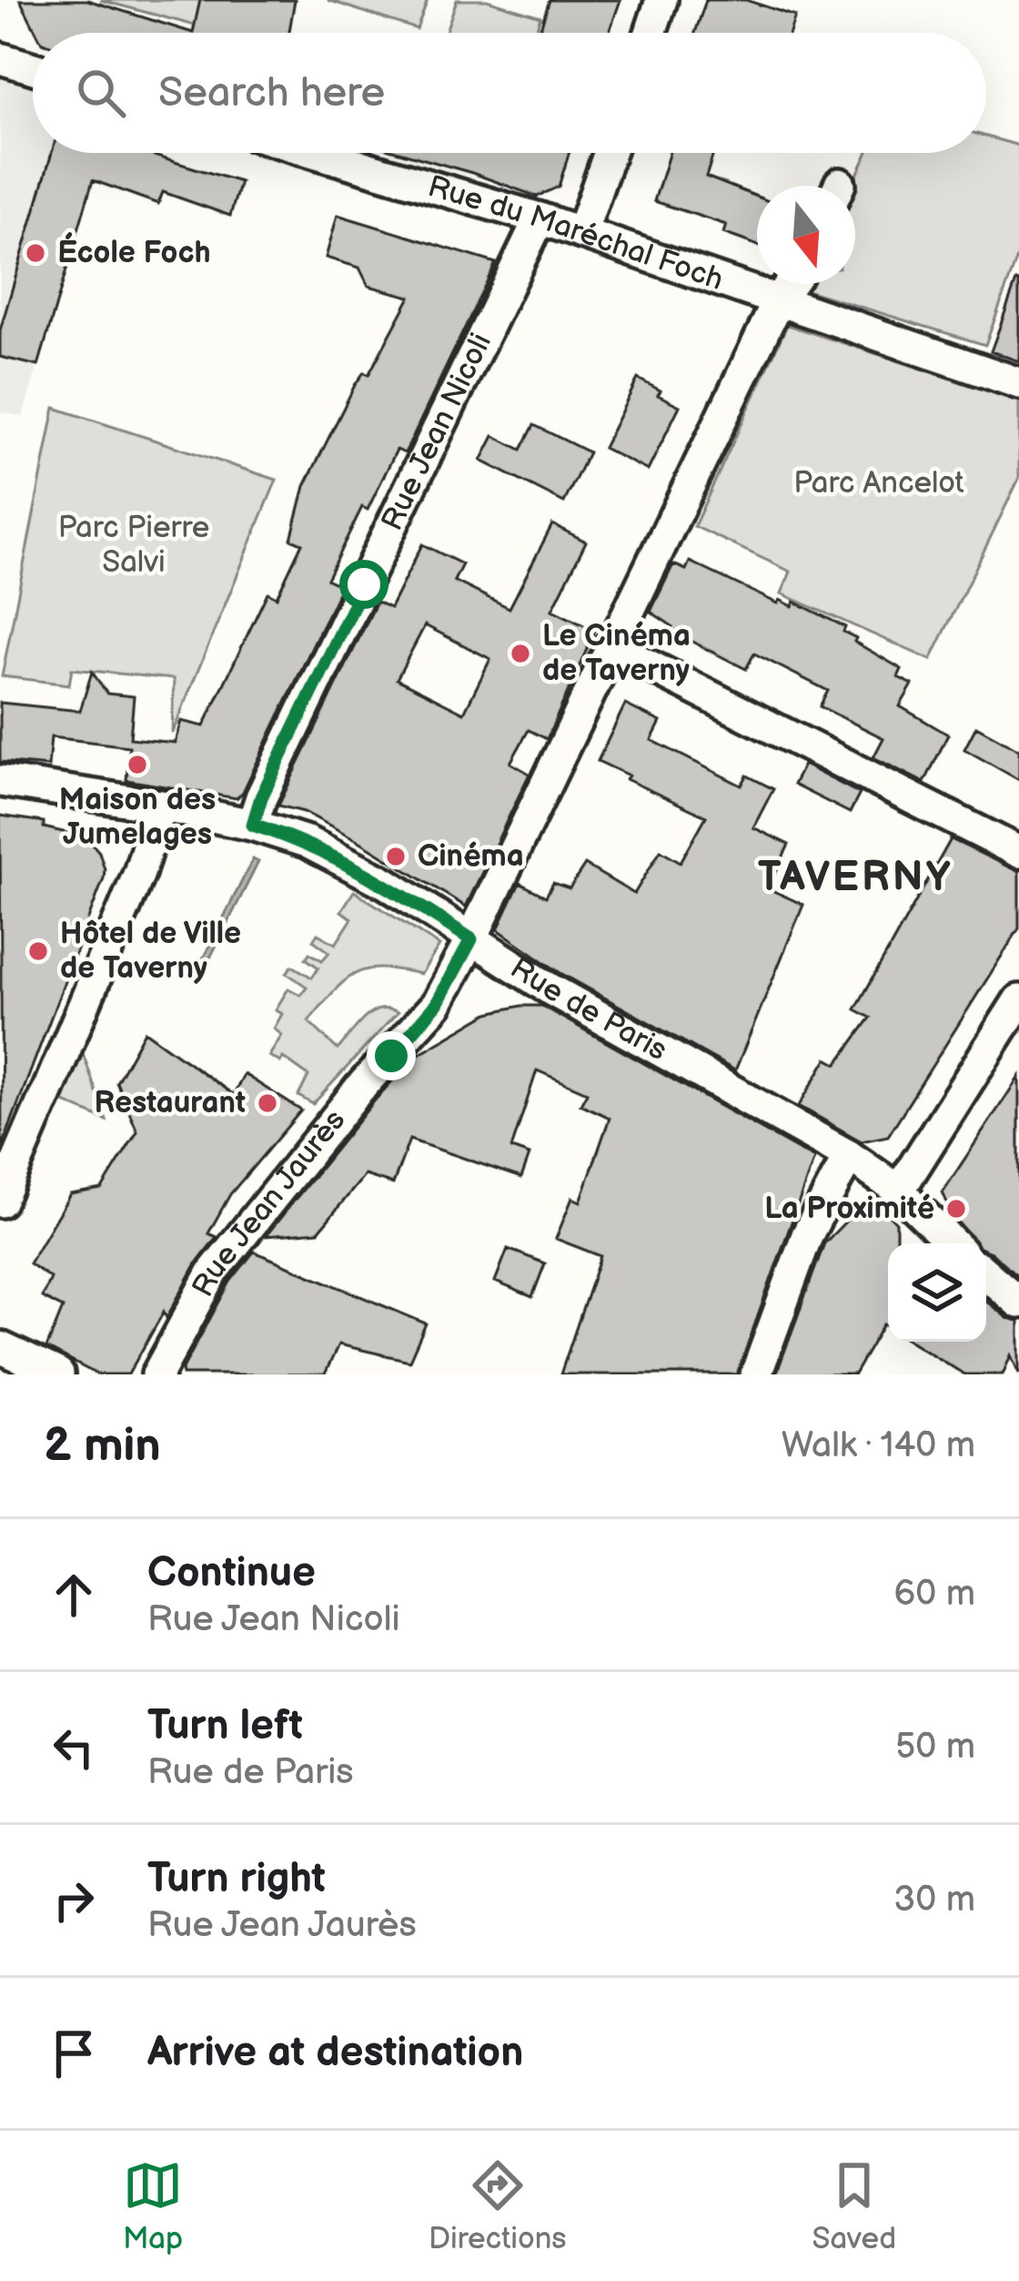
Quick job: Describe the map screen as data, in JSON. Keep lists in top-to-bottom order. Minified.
{"streets":{"street":["Rue du Maréchal Foch","Rue Jean Nicoli","Rue de Paris","Rue Jean Jaurès"]},"crossings":[["Rue du Maréchal Foch","Rue Jean Nicoli"],["Rue du Maréchal Foch","Rue Jean Jaurès"],["Rue Jean Nicoli","Rue de Paris"],["Rue de Paris","Rue Jean Jaurès"]],"districts":["TAVERNY"],"parks":["Parc Ancelot","Parc Pierre Salvi"],"places":["École Foch","Le Cinéma de Taverny","Maison des Jumelages","Cinéma","Hôtel de Ville de Taverny","Restaurant","La Proximité"],"north":"bottom","page":{"search":"Search here","heading":["2 min","Walk · 140 m"],"list":[["Continue","Rue Jean Nicoli","60 m"],["Turn left","Rue de Paris","50 m"],["Turn right","Rue Jean Jaurès","30 m"],"Arrive at destination"],"nav":["Map","Directions","Saved"]}}
